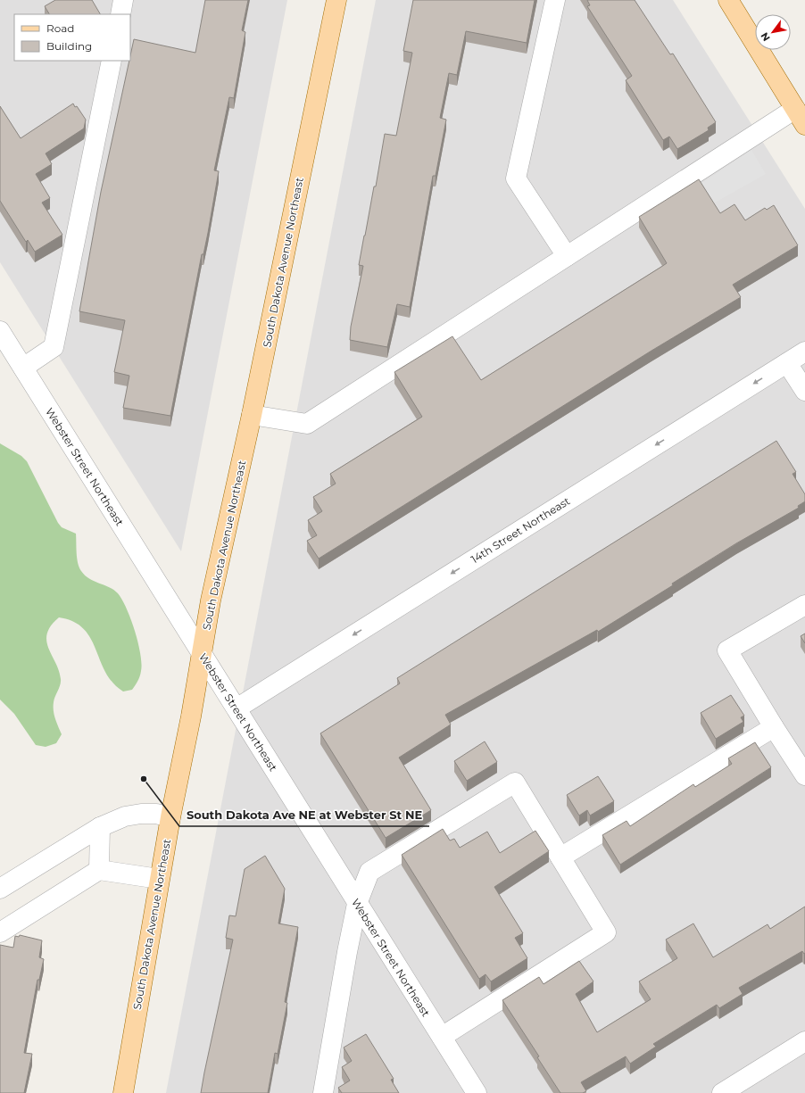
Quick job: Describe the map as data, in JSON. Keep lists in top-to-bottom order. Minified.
{"streets":{"main road":["South Dakota Avenue Northeast"],"street":["Webster Street Northeast","14th Street Northeast"]},"crossings":[["South Dakota Avenue Northeast","Webster Street Northeast"],["Webster Street Northeast","14th Street Northeast"]],"one_way":["14th Street Northeast"],"places":["South Dakota Ave NE at Webster St NE"],"legend":["Road","Building"],"north":"bottom left"}
